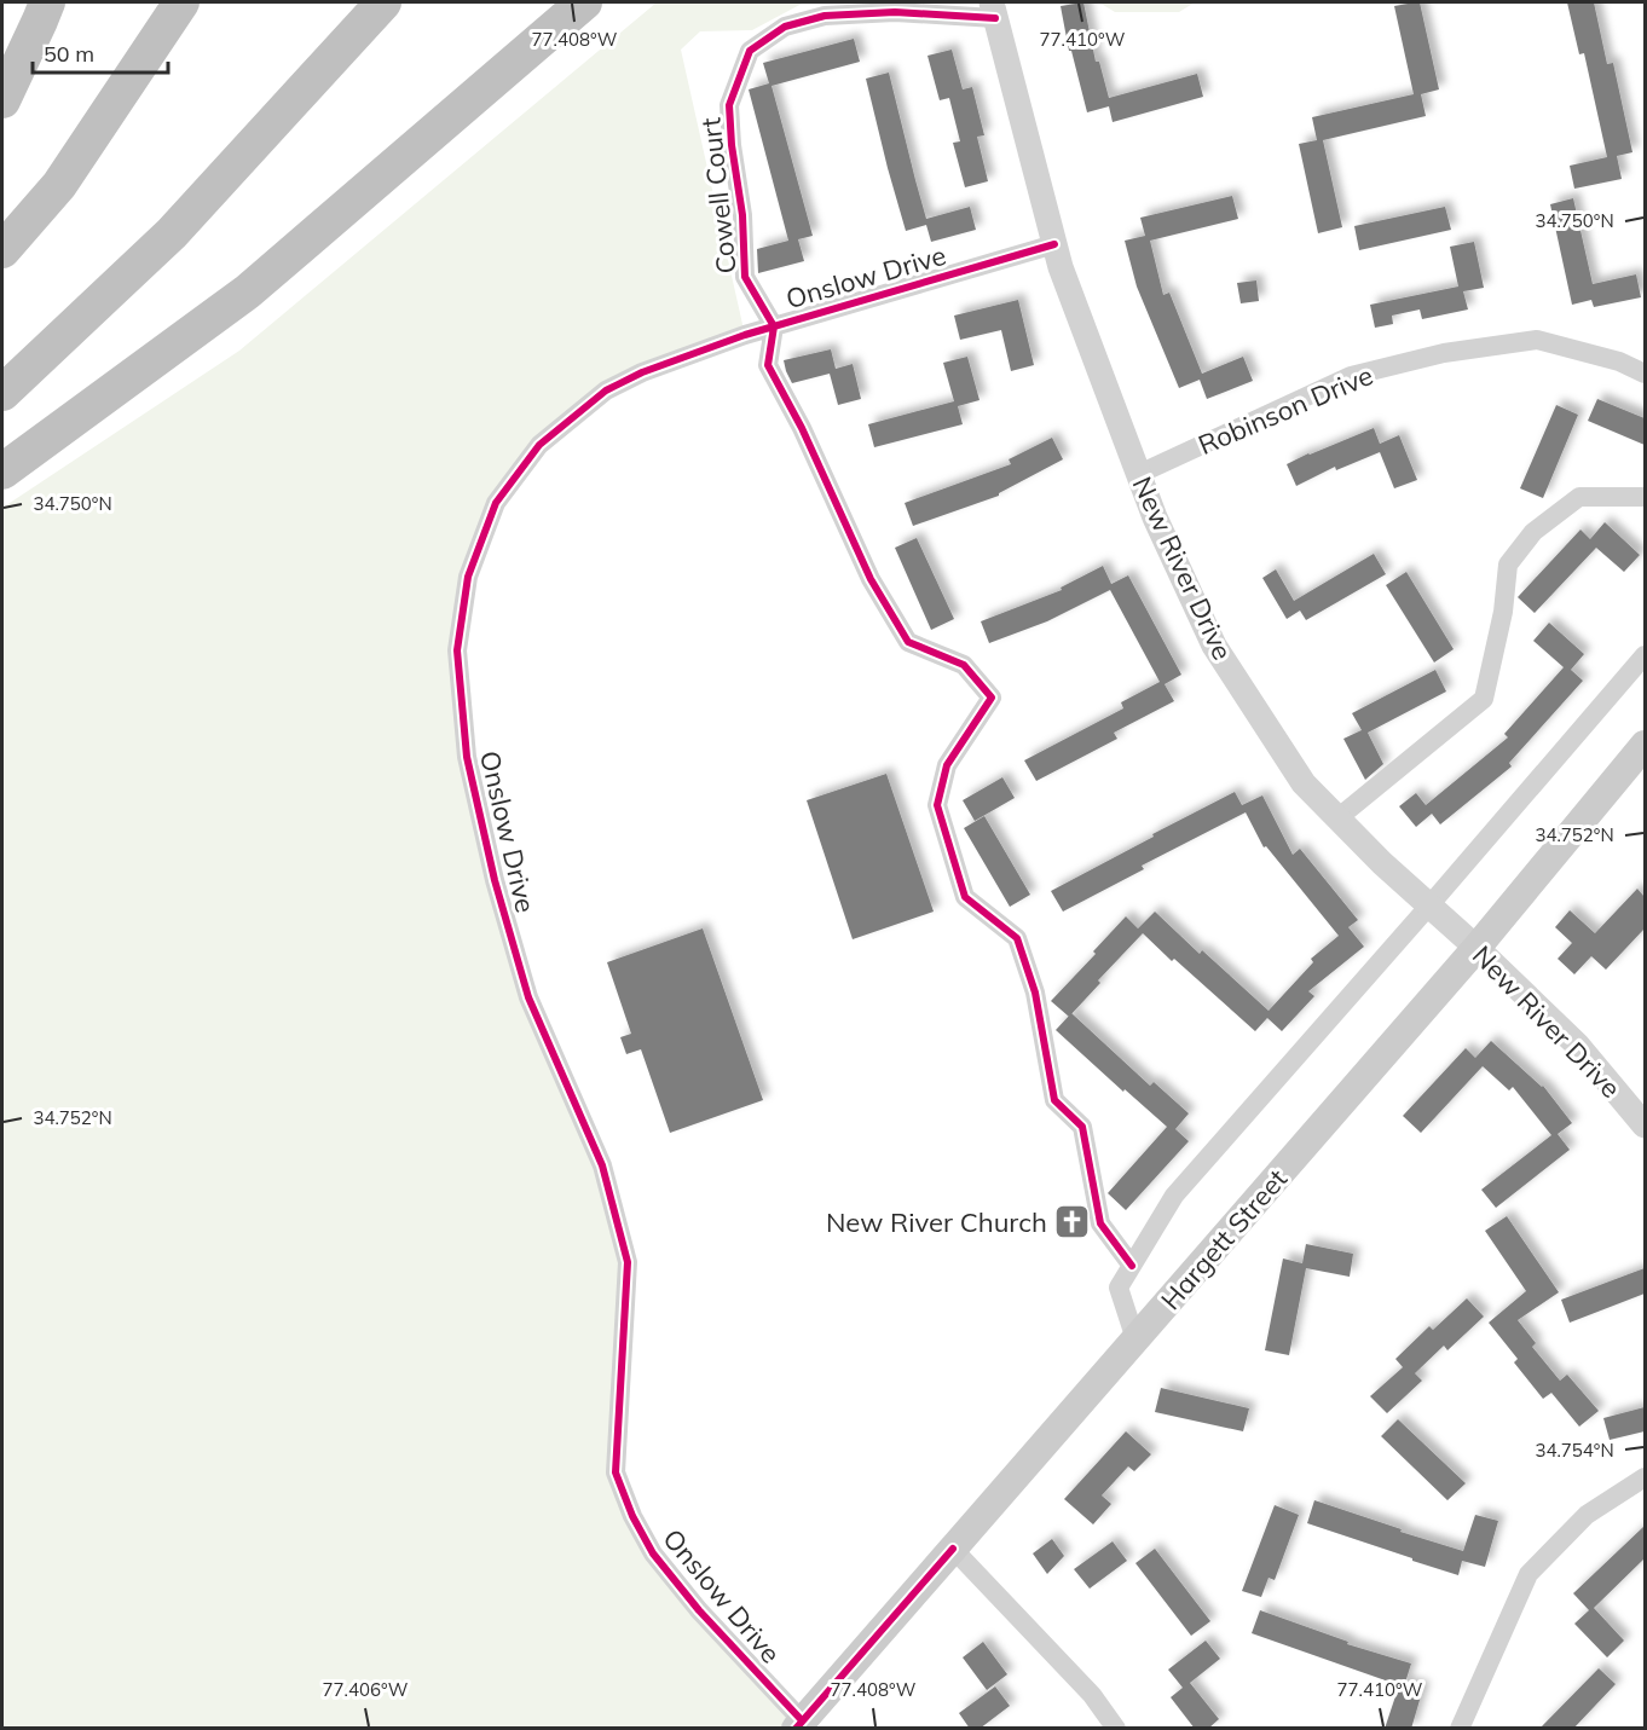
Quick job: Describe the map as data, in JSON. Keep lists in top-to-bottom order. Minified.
{"streets":{"main road":["Hargett Street"],"street":["Cowell Court","Onslow Drive","Robinson Drive","New River Drive"]},"crossings":[["Cowell Court","Onslow Drive"],["Cowell Court","New River Drive"],["Onslow Drive","New River Drive"],["Onslow Drive","Hargett Street"],["Robinson Drive","New River Drive"],["New River Drive","Hargett Street"]],"places":{"church":["New River Church"]},"scale_bar":"50 m","coordinates":["77.408°W","77.410°W","34.750°N","34.752°N","34.754°N","77.406°W"]}
